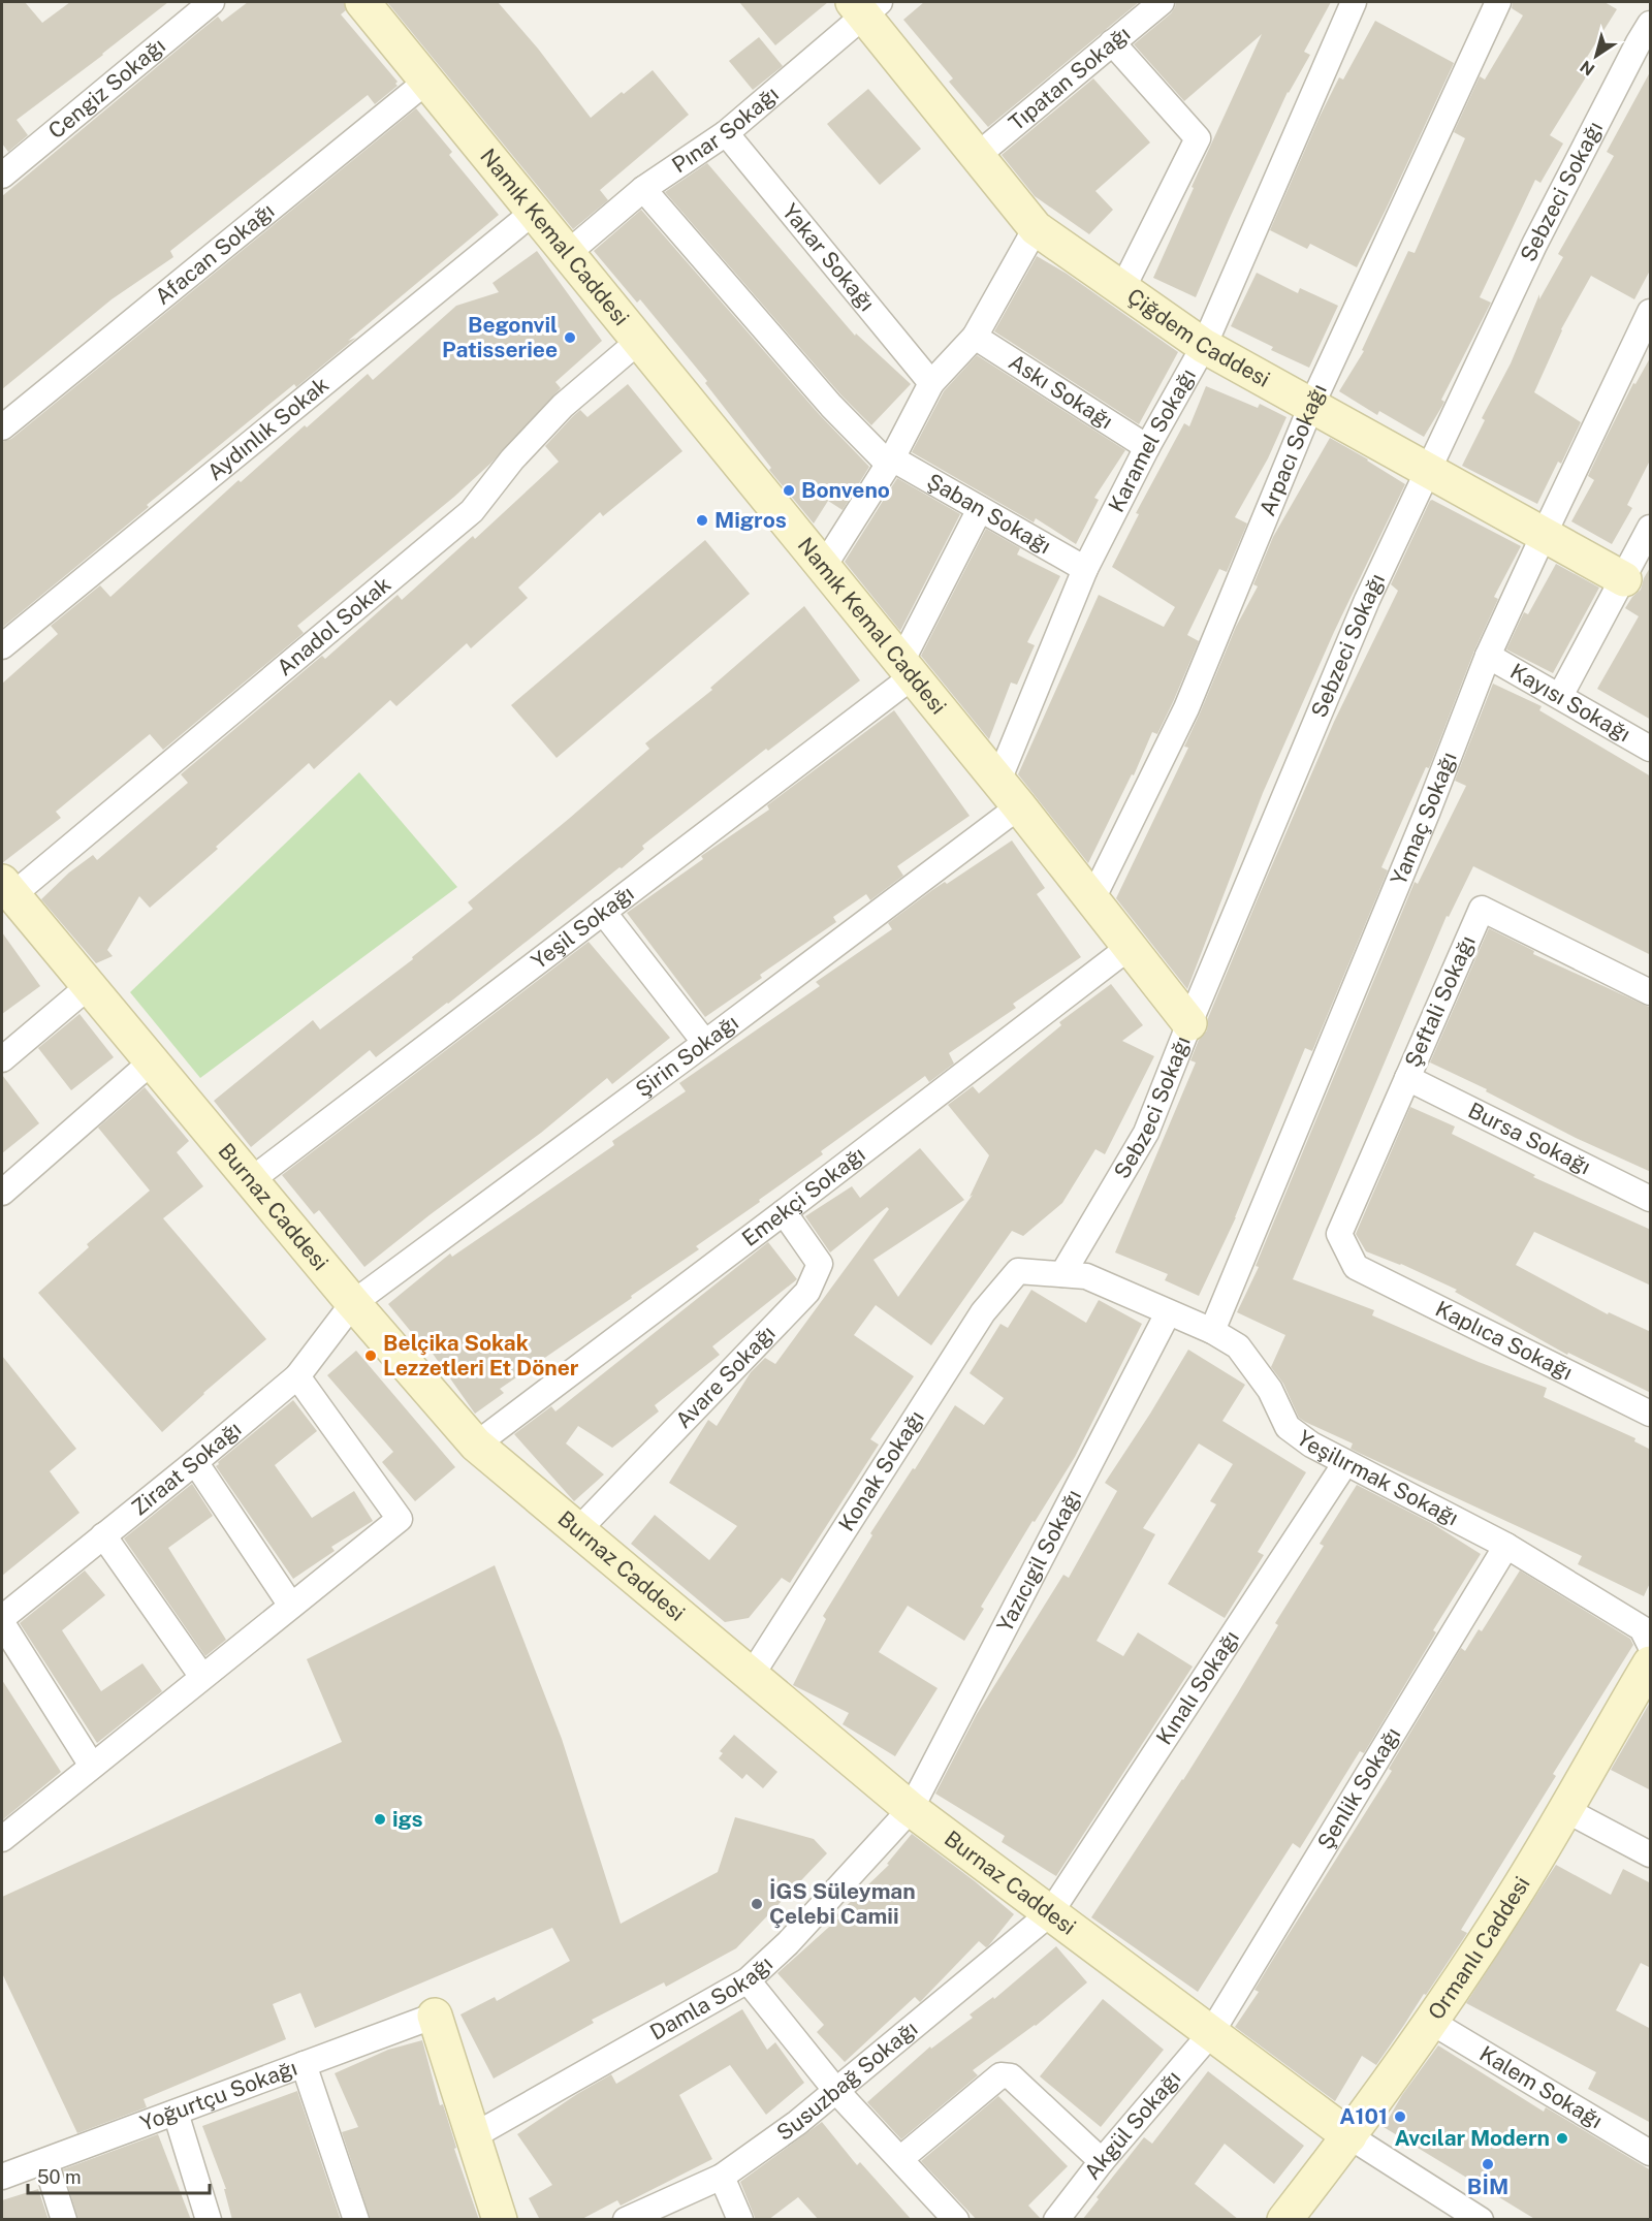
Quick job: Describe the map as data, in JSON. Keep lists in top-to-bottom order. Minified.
{"streets":{"main road":["Namık Kemal Caddesi","Çiğdem Caddesi","Burnaz Caddesi","Ormanlı Caddesi"],"street":["Tıpatan Sokağı","Cengiz Sokağı","Pınar Sokağı","Sebzeci Sokağı","Afacan Sokağı","Yakar Sokağı","Askı Sokağı","Aydınlık Sokak","Karamel Sokağı","Arpacı Sokağı","Şaban Sokağı","Anadol Sokak","Kayısı Sokağı","Yamaç Sokağı","Yeşil Sokağı","Şeftali Sokağı","Şirin Sokağı","Bursa Sokağı","Emekçi Sokağı","Kaplıca Sokağı","Avare Sokağı","Ziraat Sokağı","Konak Sokağı","Yeşilırmak Sokağı","Yazıcıgil Sokağı","Kınalı Sokağı","Şenlik Sokağı","Damla Sokağı","Susuzbağ Sokağı","Kalem Sokağı","Yoğurtçu Sokağı","Akgül Sokağı"]},"crossings":[["Tıpatan Sokağı","Çiğdem Caddesi"],["Pınar Sokağı","Namık Kemal Caddesi"],["Pınar Sokağı","Yakar Sokağı"],["Pınar Sokağı","Çiğdem Caddesi"],["Pınar Sokağı","Şaban Sokağı"],["Sebzeci Sokağı","Namık Kemal Caddesi"],["Sebzeci Sokağı","Çiğdem Caddesi"],["Sebzeci Sokağı","Yeşilırmak Sokağı"],["Namık Kemal Caddesi","Afacan Sokağı"],["Namık Kemal Caddesi","Aydınlık Sokak"],["Namık Kemal Caddesi","Karamel Sokağı"],["Namık Kemal Caddesi","Arpacı Sokağı"],["Namık Kemal Caddesi","Anadol Sokak"],["Namık Kemal Caddesi","Yeşil Sokağı"],["Namık Kemal Caddesi","Şirin Sokağı"],["Namık Kemal Caddesi","Emekçi Sokağı"],["Çiğdem Caddesi","Karamel Sokağı"],["Çiğdem Caddesi","Arpacı Sokağı"],["Çiğdem Caddesi","Yamaç Sokağı"],["Askı Sokağı","Karamel Sokağı"],["Karamel Sokağı","Şaban Sokağı"],["Karamel Sokağı","Şirin Sokağı"],["Anadol Sokak","Burnaz Caddesi"],["Kayısı Sokağı","Yamaç Sokağı"],["Yamaç Sokağı","Yeşilırmak Sokağı"],["Yeşil Sokağı","Burnaz Caddesi"],["Şeftali Sokağı","Bursa Sokağı"],["Şeftali Sokağı","Kaplıca Sokağı"],["Şirin Sokağı","Burnaz Caddesi"],["Şirin Sokağı","Ziraat Sokağı"],["Emekçi Sokağı","Burnaz Caddesi"],["Emekçi Sokağı","Avare Sokağı"],["Burnaz Caddesi","Avare Sokağı"],["Burnaz Caddesi","Ziraat Sokağı"],["Burnaz Caddesi","Konak Sokağı"],["Burnaz Caddesi","Yazıcıgil Sokağı"],["Burnaz Caddesi","Kınalı Sokağı"],["Burnaz Caddesi","Şenlik Sokağı"],["Burnaz Caddesi","Ormanlı Caddesi"],["Burnaz Caddesi","Damla Sokağı"],["Burnaz Caddesi","Susuzbağ Sokağı"],["Burnaz Caddesi","Akgül Sokağı"],["Konak Sokağı","Yeşilırmak Sokağı"],["Yeşilırmak Sokağı","Yazıcıgil Sokağı"],["Yeşilırmak Sokağı","Kınalı Sokağı"],["Yeşilırmak Sokağı","Şenlik Sokağı"],["Yazıcıgil Sokağı","Damla Sokağı"],["Kınalı Sokağı","Susuzbağ Sokağı"],["Şenlik Sokağı","Akgül Sokağı"],["Ormanlı Caddesi","Kalem Sokağı"]],"places":["Begonvil Patisseriee","Bonveno","Migros","Belçika Sokak Lezzetleri Et Döner","igs","İGS Süleyman Çelebi Camii","A101","Avcılar Modern","BİM"],"scale_bar":"50 m","north":"bottom left"}
